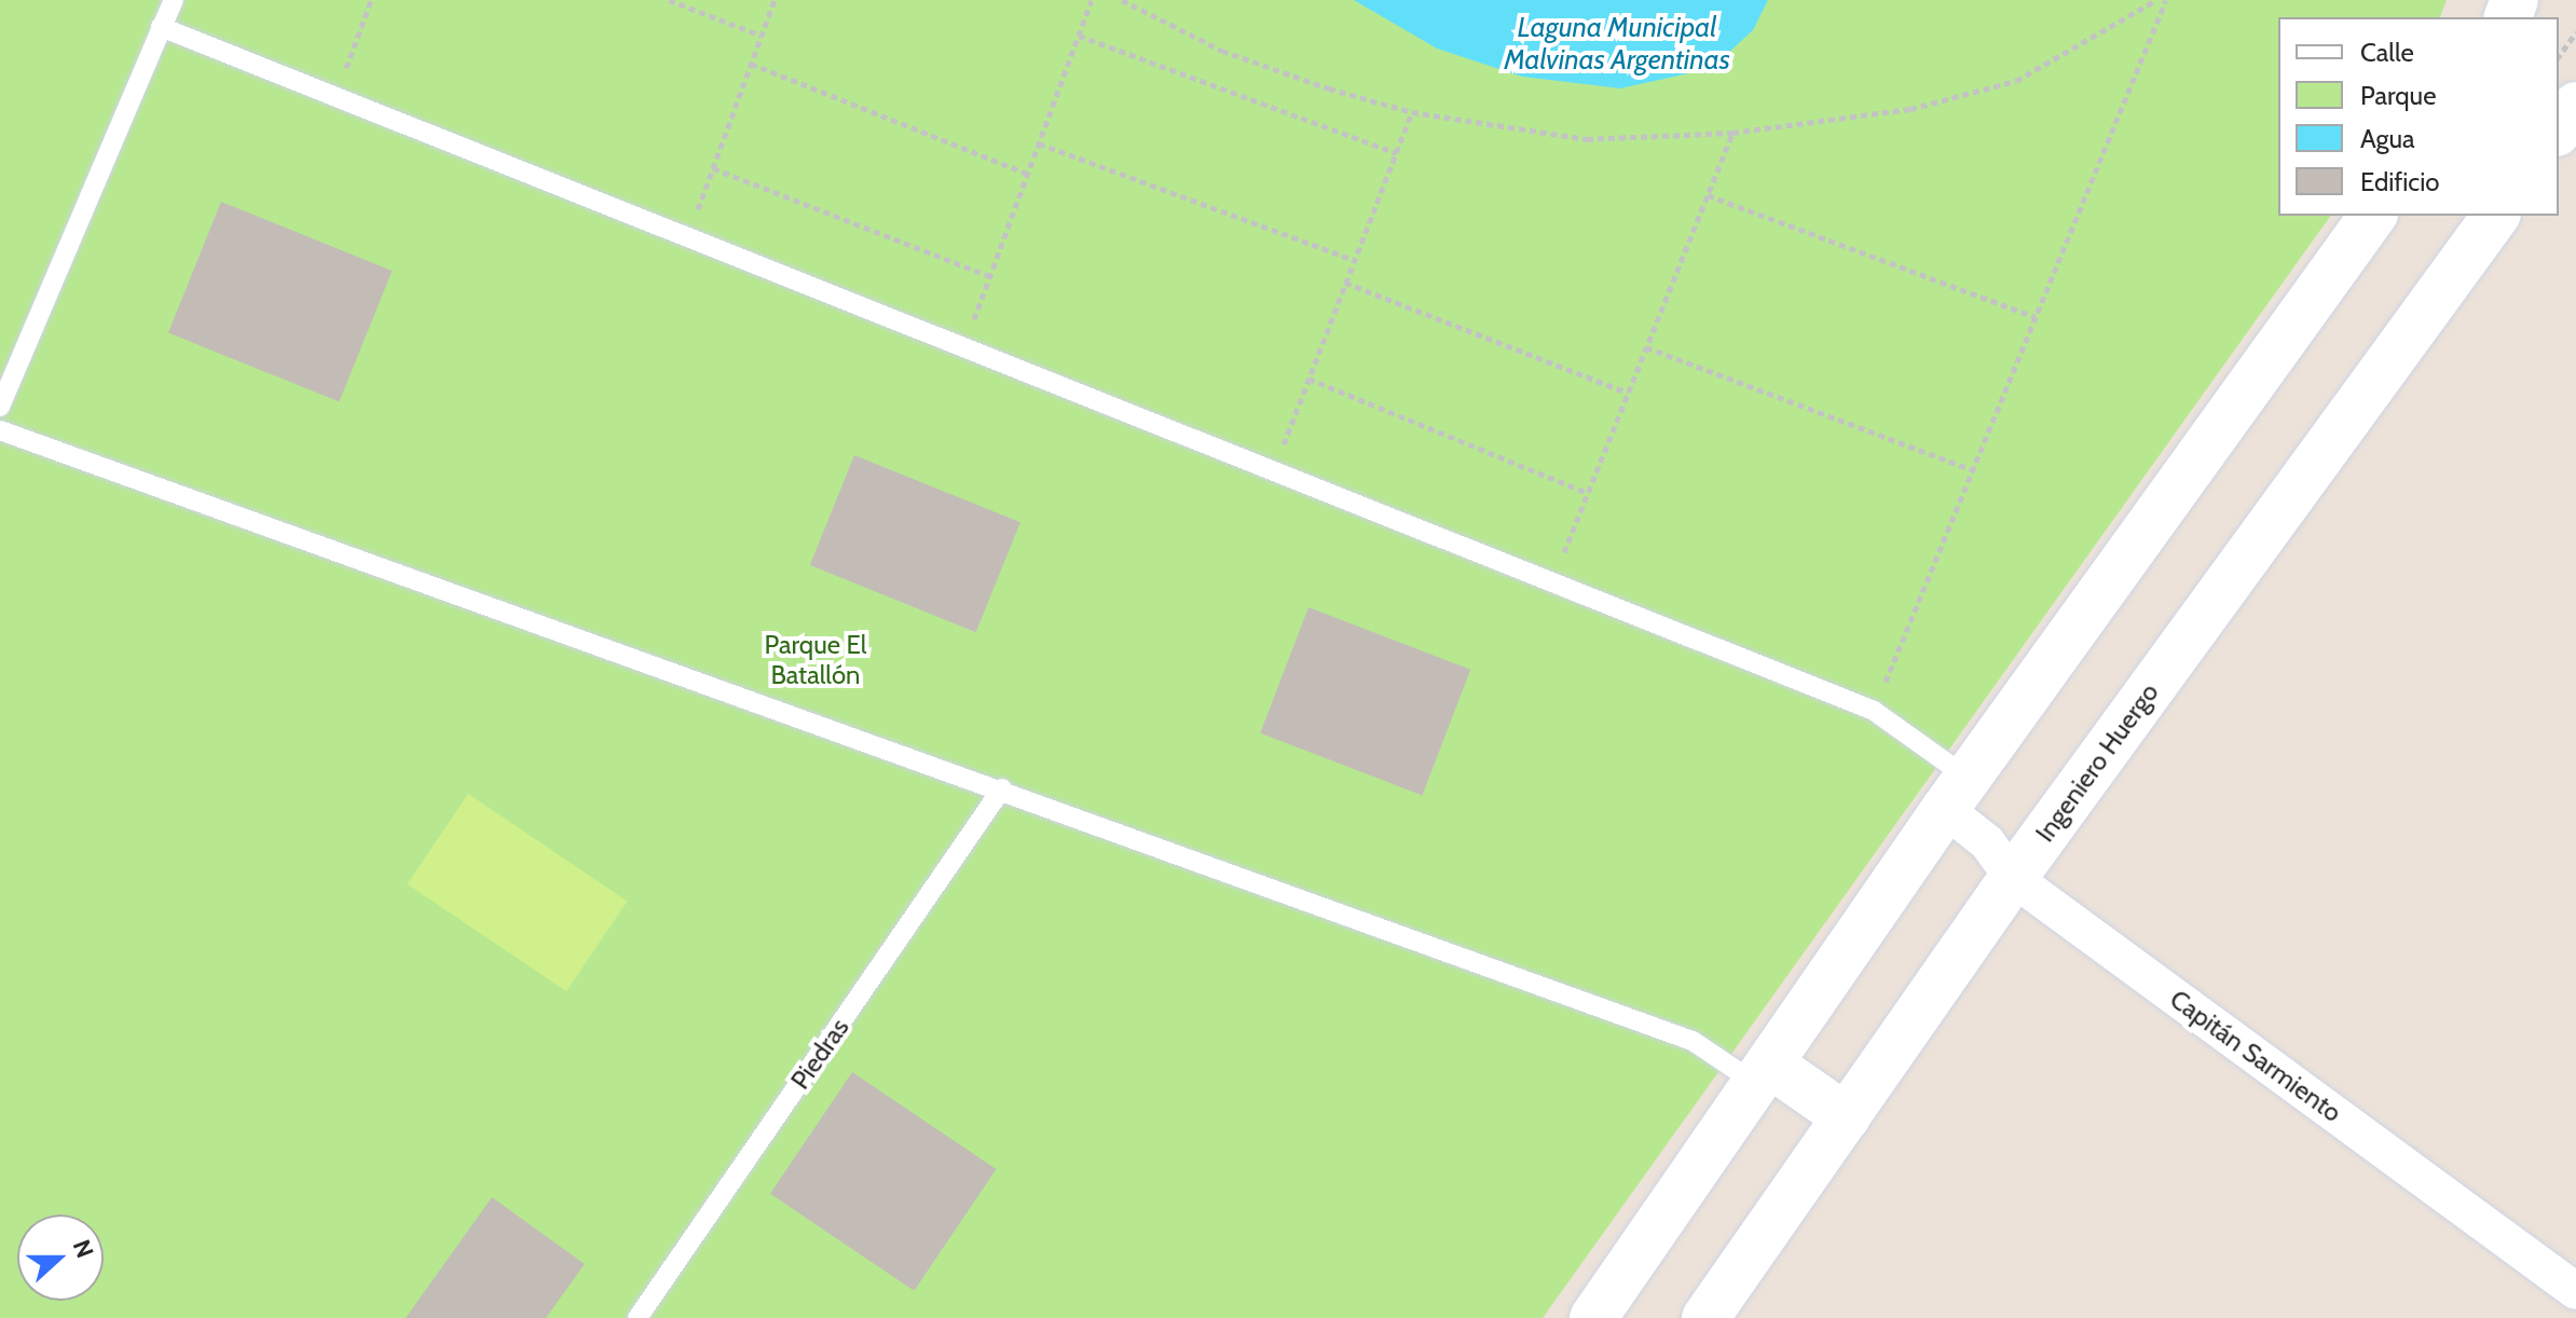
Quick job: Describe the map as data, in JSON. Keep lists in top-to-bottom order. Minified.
{"streets":{"street":["Ingeniero Huergo","Capitán Sarmiento"],"lane":["Piedras"]},"crossings":[["Ingeniero Huergo","Capitán Sarmiento"]],"water":["Laguna Municipal Malvinas Argentinas"],"parks":["Parque El Batallón"],"legend":["Calle","Parque","Agua","Edificio"],"north":"right"}
